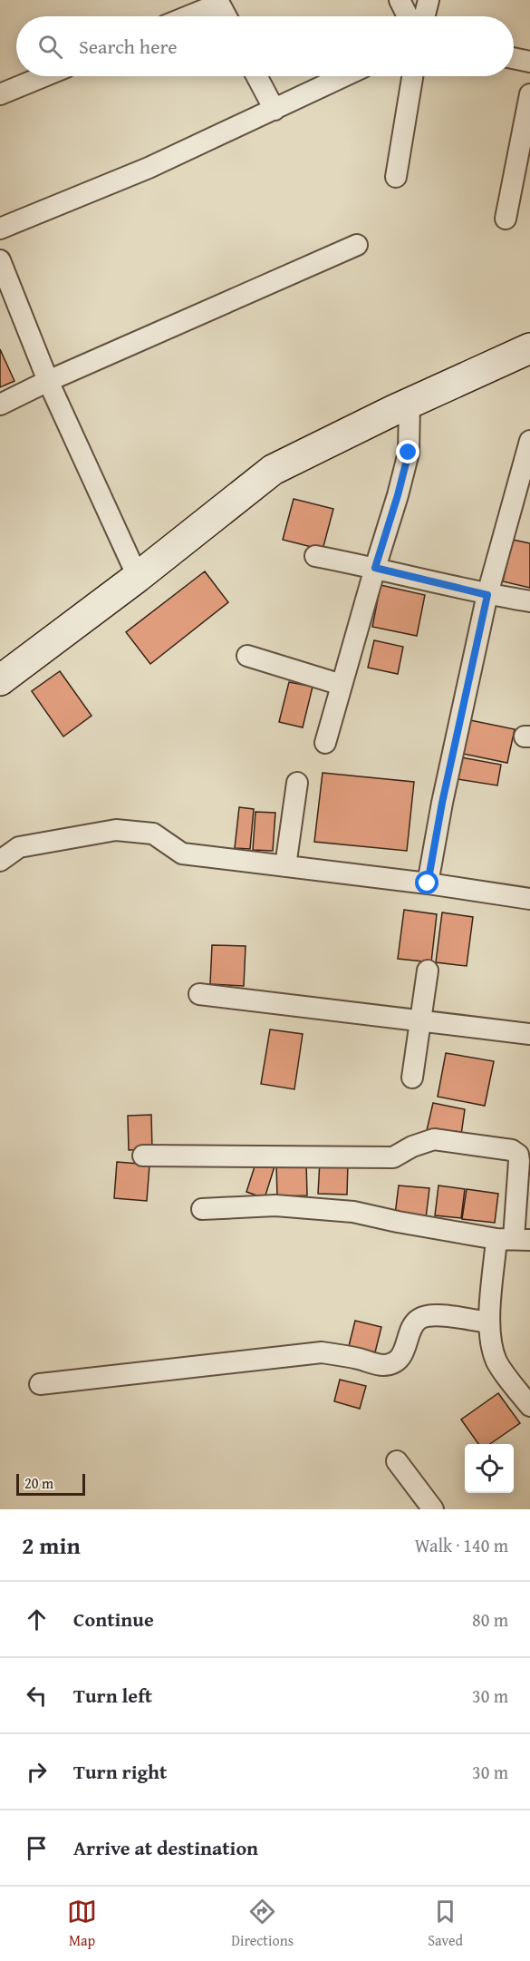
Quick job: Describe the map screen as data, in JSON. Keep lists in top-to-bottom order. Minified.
{"scale_bar":"20 m","page":{"search":"Search here","scale":"20 m","heading":["2 min","Walk · 140 m"],"list":[["Continue","80 m"],["Turn left","30 m"],["Turn right","30 m"],"Arrive at destination"],"nav":["Map","Directions","Saved"]}}
